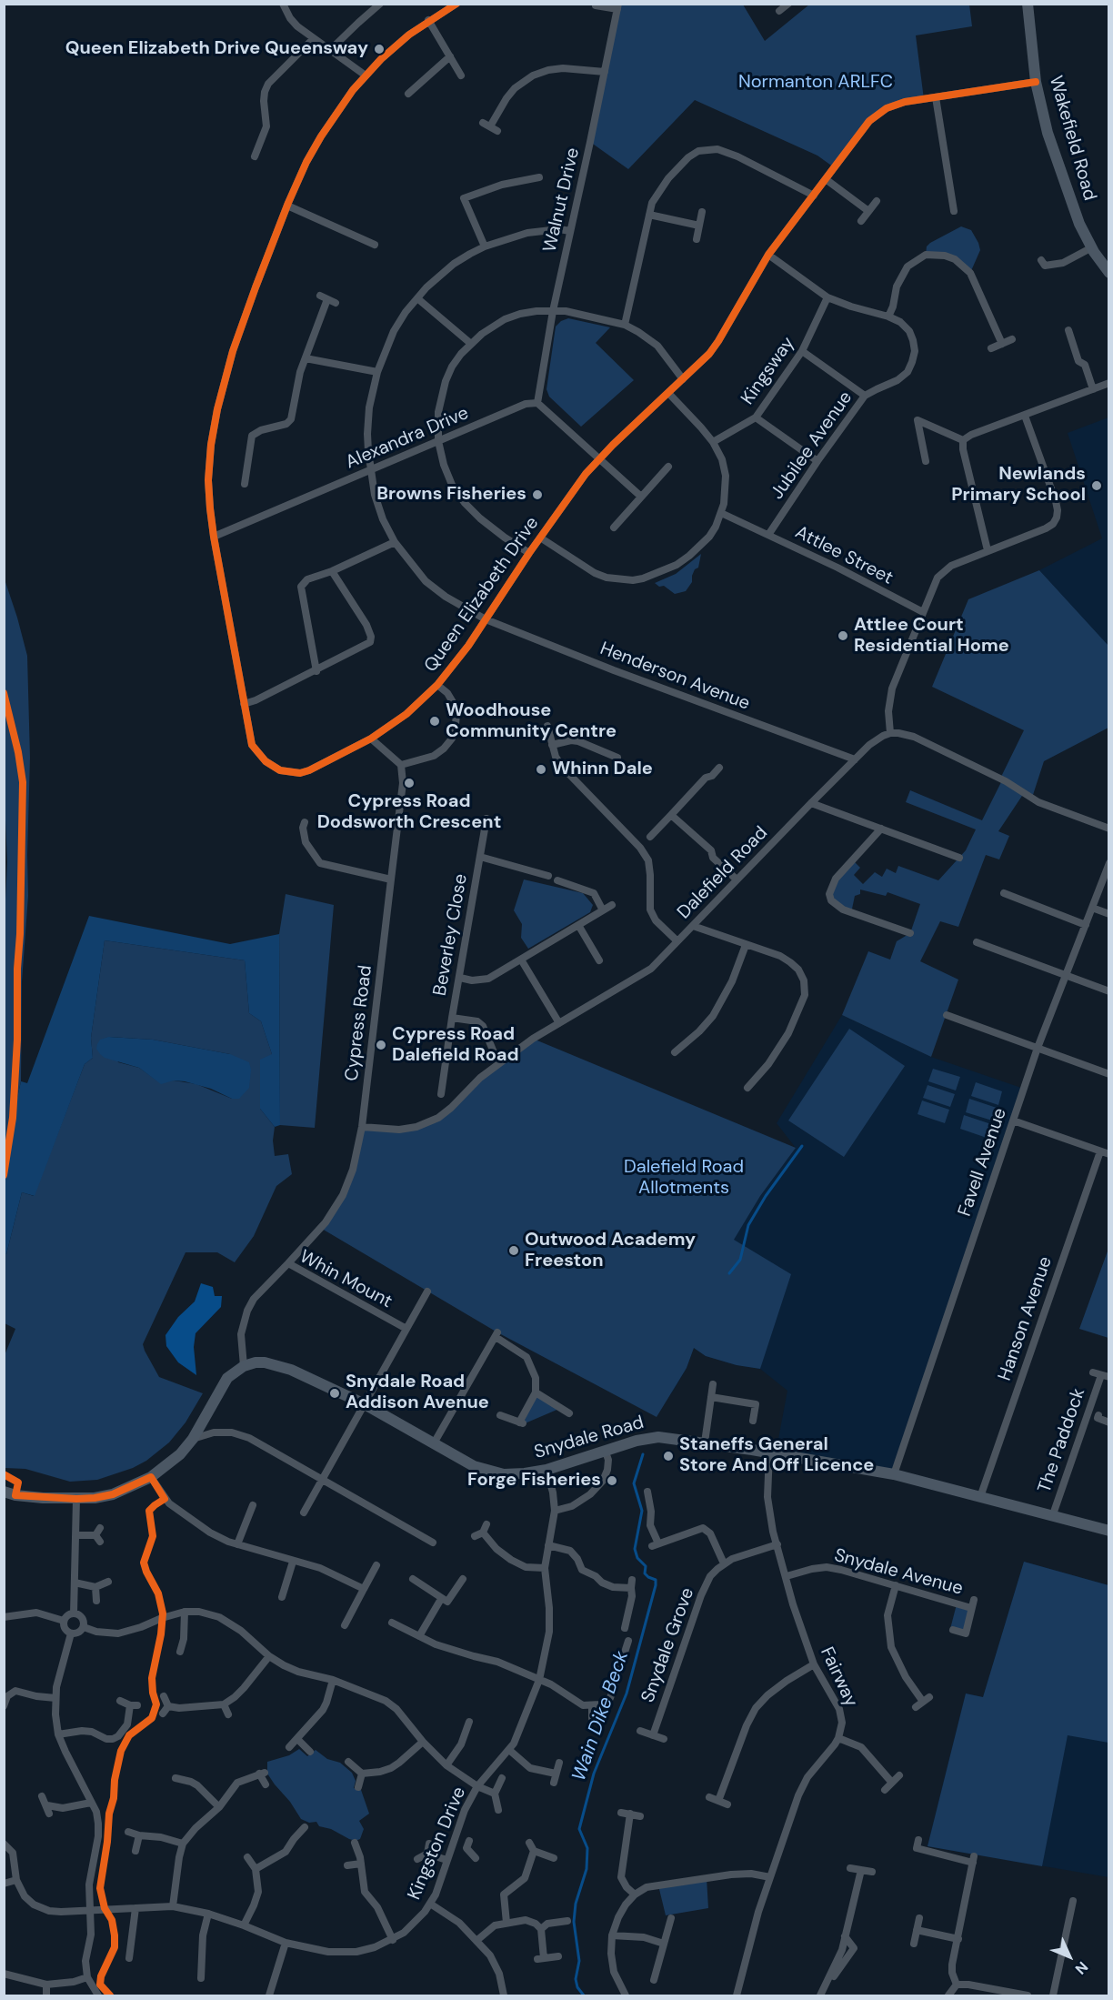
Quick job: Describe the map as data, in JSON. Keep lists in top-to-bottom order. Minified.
{"streets":{"street":["Wakefield Road","Walnut Drive","Kingsway","Alexandra Drive","Jubilee Avenue","Attlee Street","Queen Elizabeth Drive","Henderson Avenue","Dalefield Road","Beverley Close","Cypress Road","Favell Avenue","Whin Mount","Hanson Avenue","Snydale Road","The Paddock","Snydale Avenue","Snydale Grove","Fairway","Kingston Drive"]},"crossings":[["Wakefield Road","Queen Elizabeth Drive"],["Walnut Drive","Alexandra Drive"],["Walnut Drive","Henderson Avenue"],["Kingsway","Jubilee Avenue"],["Alexandra Drive","Queen Elizabeth Drive"],["Alexandra Drive","Henderson Avenue"],["Jubilee Avenue","Attlee Street"],["Jubilee Avenue","Queen Elizabeth Drive"],["Queen Elizabeth Drive","Henderson Avenue"],["Henderson Avenue","Dalefield Road"],["Dalefield Road","Cypress Road"],["Cypress Road","Whin Mount"],["Favell Avenue","Snydale Road"],["Whin Mount","Snydale Road"],["Hanson Avenue","Snydale Road"],["Snydale Road","The Paddock"],["Snydale Road","Fairway"],["Snydale Road","Kingston Drive"],["Snydale Avenue","Fairway"],["Snydale Grove","Fairway"]],"water":["Wain Dike Beck"],"parks":["Normanton ARLFC","Dalefield Road Allotments"],"places":["Queen Elizabeth Drive Queensway","Newlands Primary School","Browns Fisheries","Attlee Court Residential Home","Woodhouse Community Centre","Whinn Dale","Cypress Road Dodsworth Crescent","Cypress Road Dalefield Road","Outwood Academy Freeston","Snydale Road Addison Avenue","Staneffs General Store And Off Licence","Forge Fisheries"],"north":"bottom right"}
